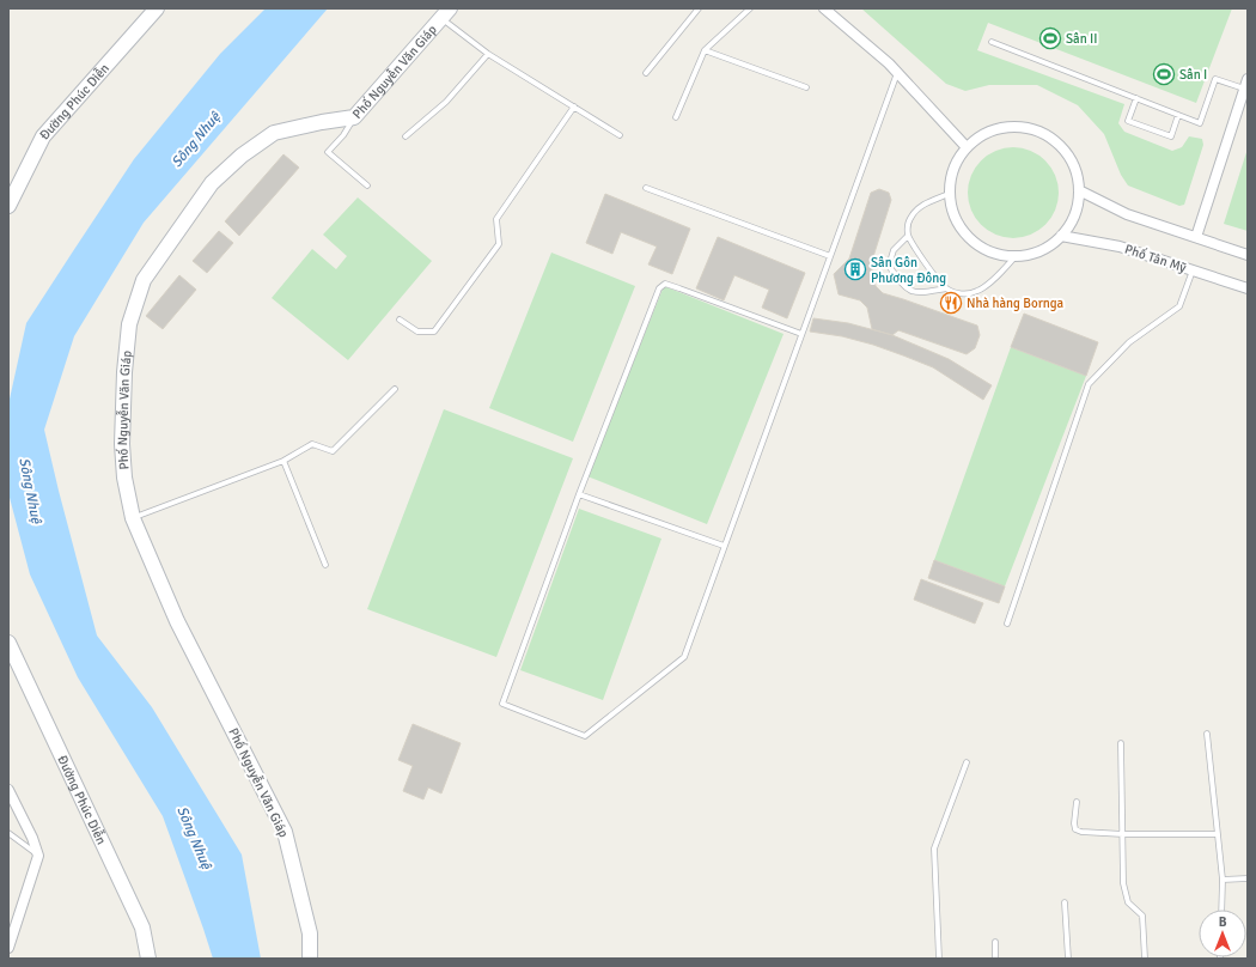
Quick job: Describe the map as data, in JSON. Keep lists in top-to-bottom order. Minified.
{"streets":{"street":["Phố Nguyễn Văn Giáp","Đường Phúc Diễn","Phố Tân Mỹ"]},"water":["Sông Nhuệ"],"places":{"sports":["Sân II","Sân I"],"building":["Sân Gôn Phương Đông"],"restaurant":["Nhà hàng Bornga"]},"north":"top"}
